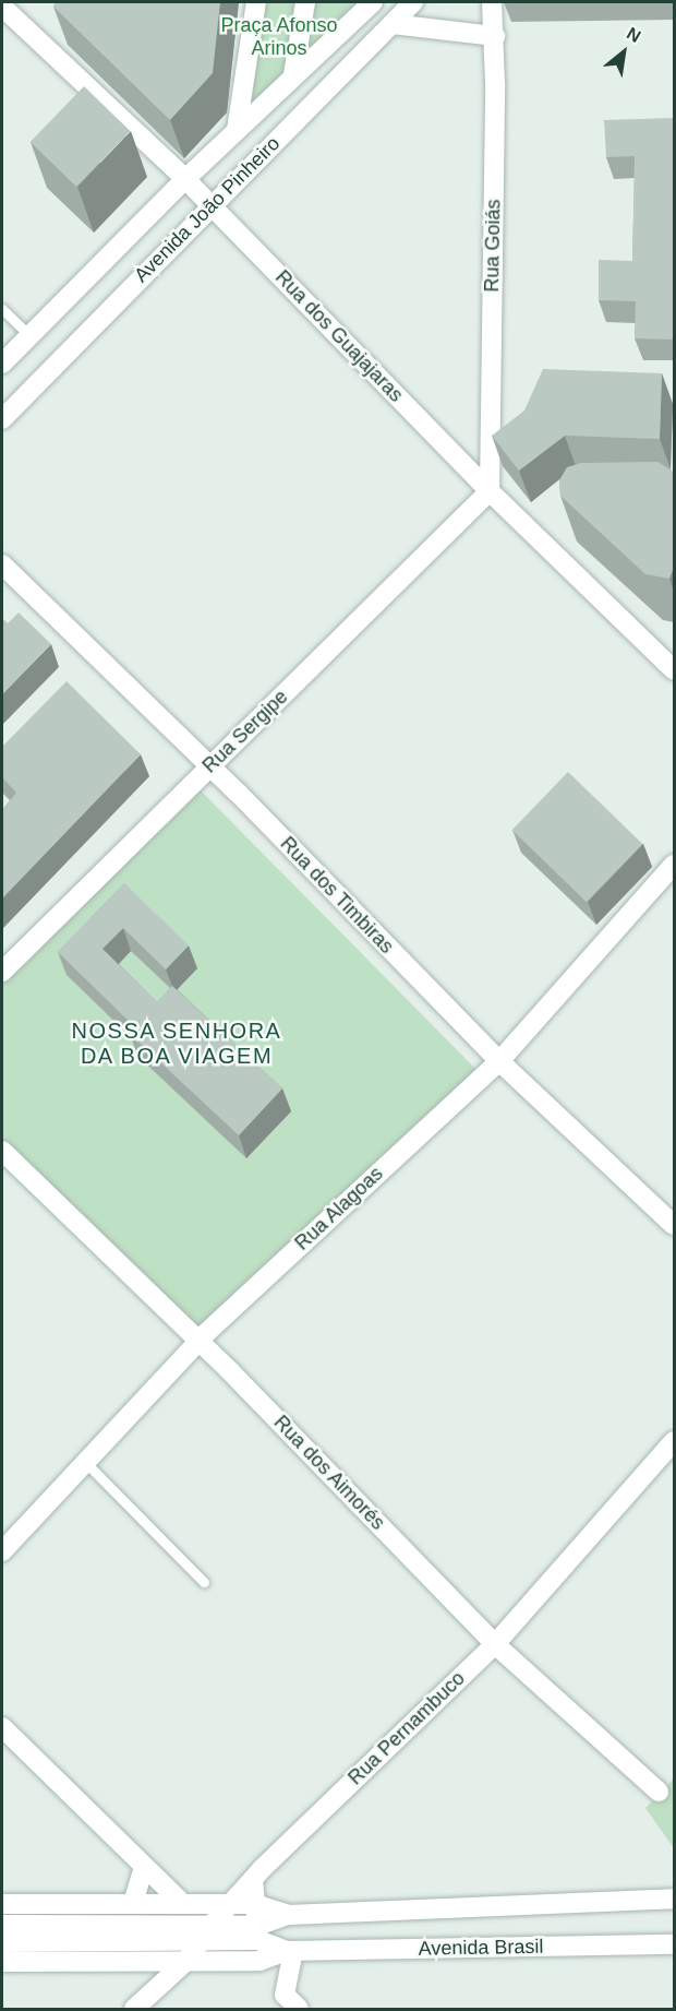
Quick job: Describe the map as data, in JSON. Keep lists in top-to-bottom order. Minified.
{"streets":{"street":["Avenida João Pinheiro","Rua Goiás","Rua dos Guajajaras","Rua Sergipe","Rua dos Timbiras","Rua Alagoas","Rua dos Aimorés","Rua Pernambuco","Avenida Brasil"]},"crossings":[["Avenida João Pinheiro","Rua dos Guajajaras"],["Rua Goiás","Rua dos Guajajaras"],["Rua Goiás","Rua Sergipe"],["Rua dos Guajajaras","Rua Sergipe"],["Rua Sergipe","Rua dos Timbiras"],["Rua dos Timbiras","Rua Alagoas"],["Rua Alagoas","Rua dos Aimorés"],["Rua dos Aimorés","Rua Pernambuco"],["Rua Pernambuco","Avenida Brasil"]],"districts":["NOSSA SENHORA DA BOA VIAGEM"],"parks":["Praça Afonso Arinos"],"north":"top right"}
